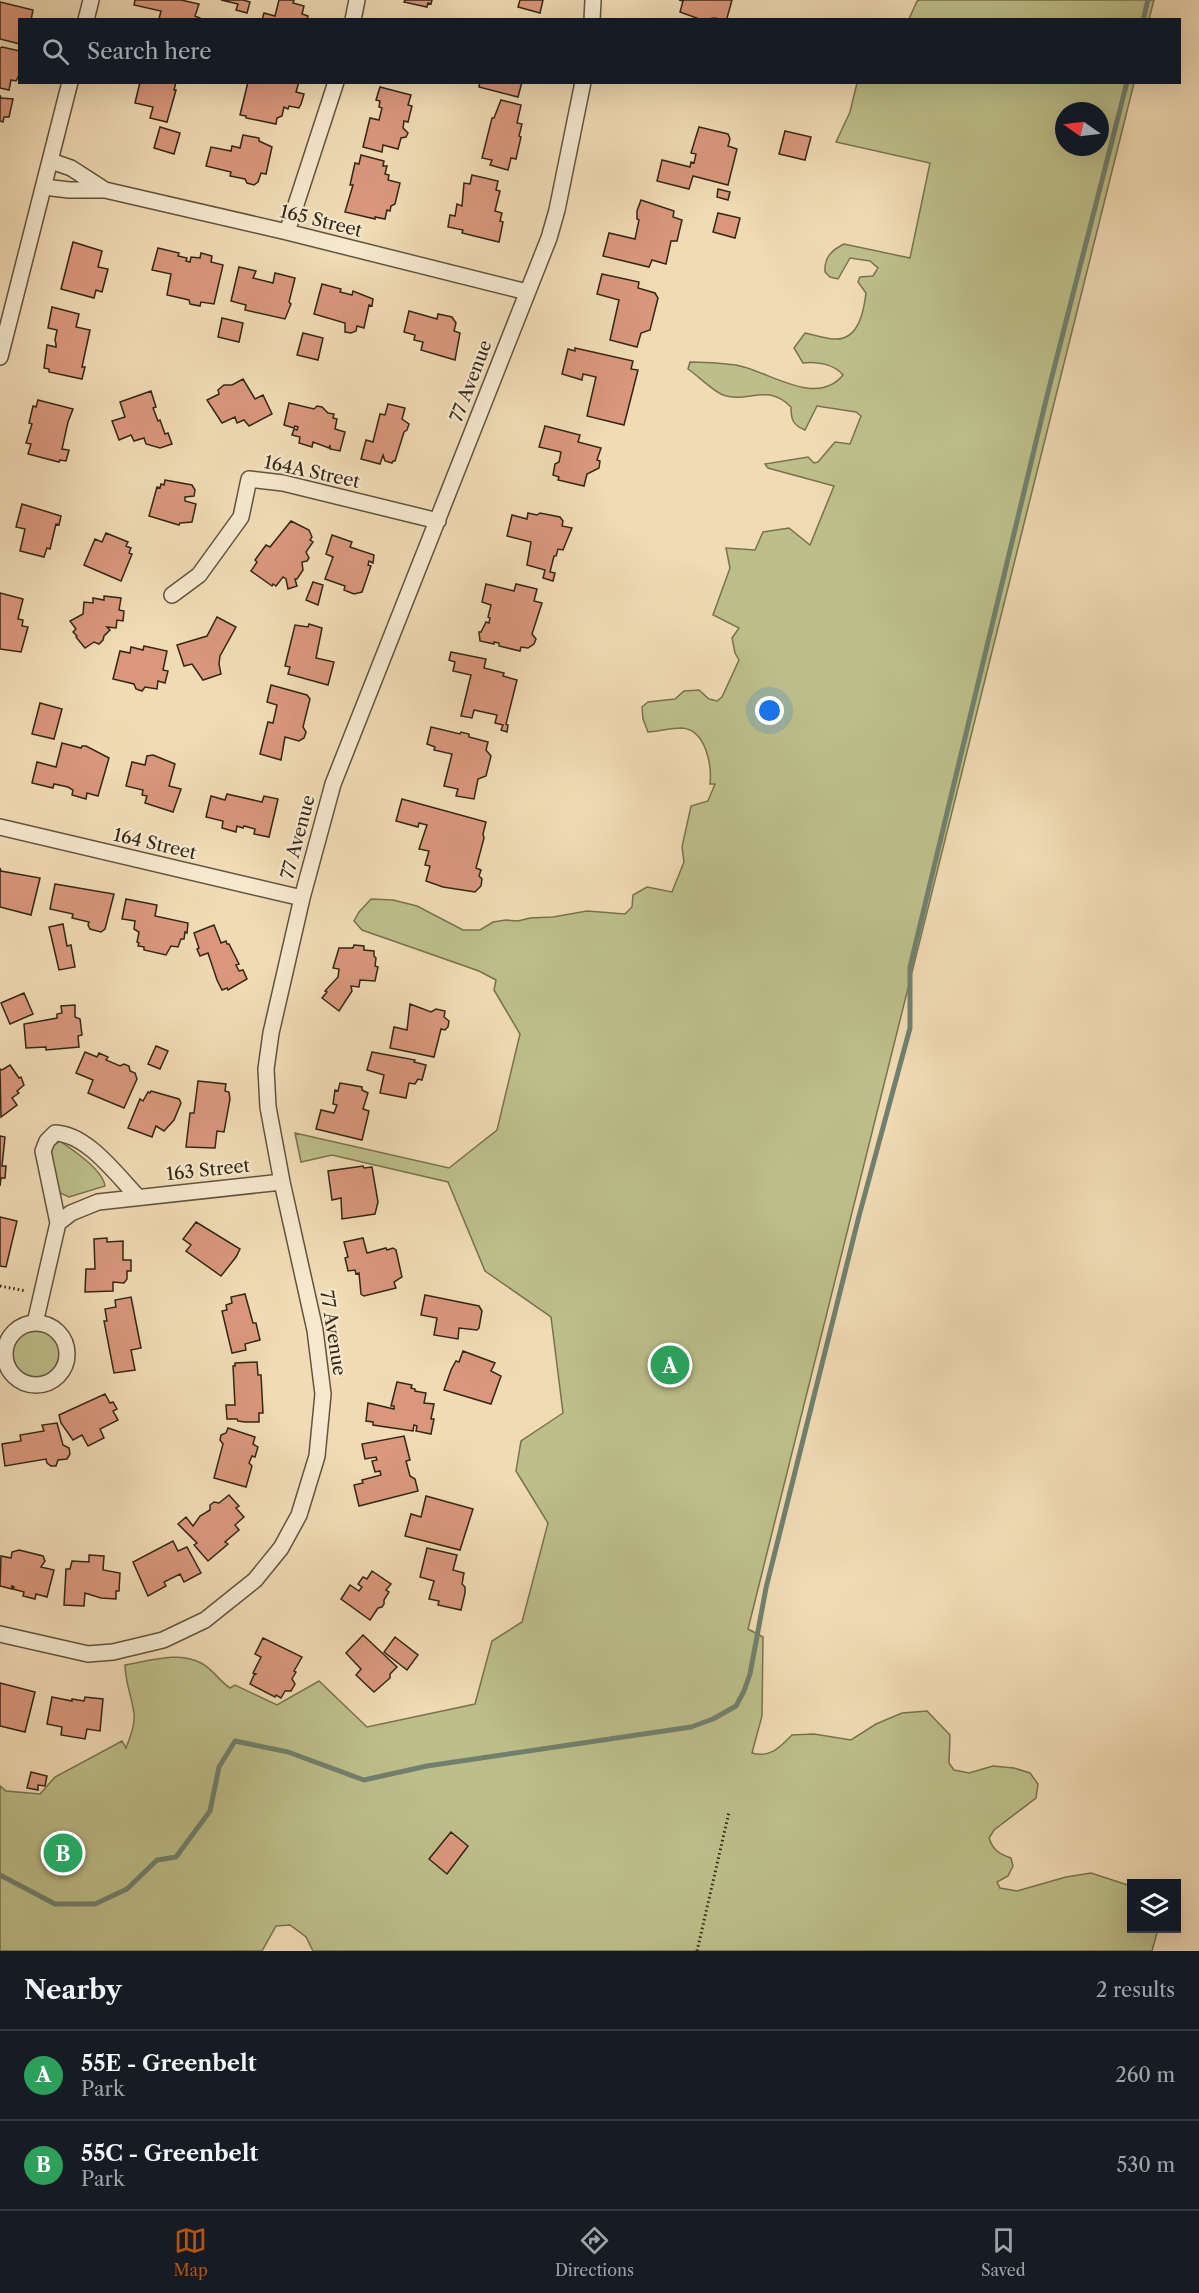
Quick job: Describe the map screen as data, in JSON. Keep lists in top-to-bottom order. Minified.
{"streets":{"street":["165 Street","77 Avenue","164A Street","164 Street","163 Street"]},"crossings":[["165 Street","77 Avenue"],["77 Avenue","164A Street"],["77 Avenue","164 Street"],["77 Avenue","163 Street"]],"north":"left","page":{"search":"Search here","pins":["A","B"],"heading":["Nearby","2 results"],"list":[{"mark":"A","name":"55E - Greenbelt","note":"Park","value":"260 m"},{"mark":"B","name":"55C - Greenbelt","note":"Park","value":"530 m"}],"nav":["Map","Directions","Saved"]}}
